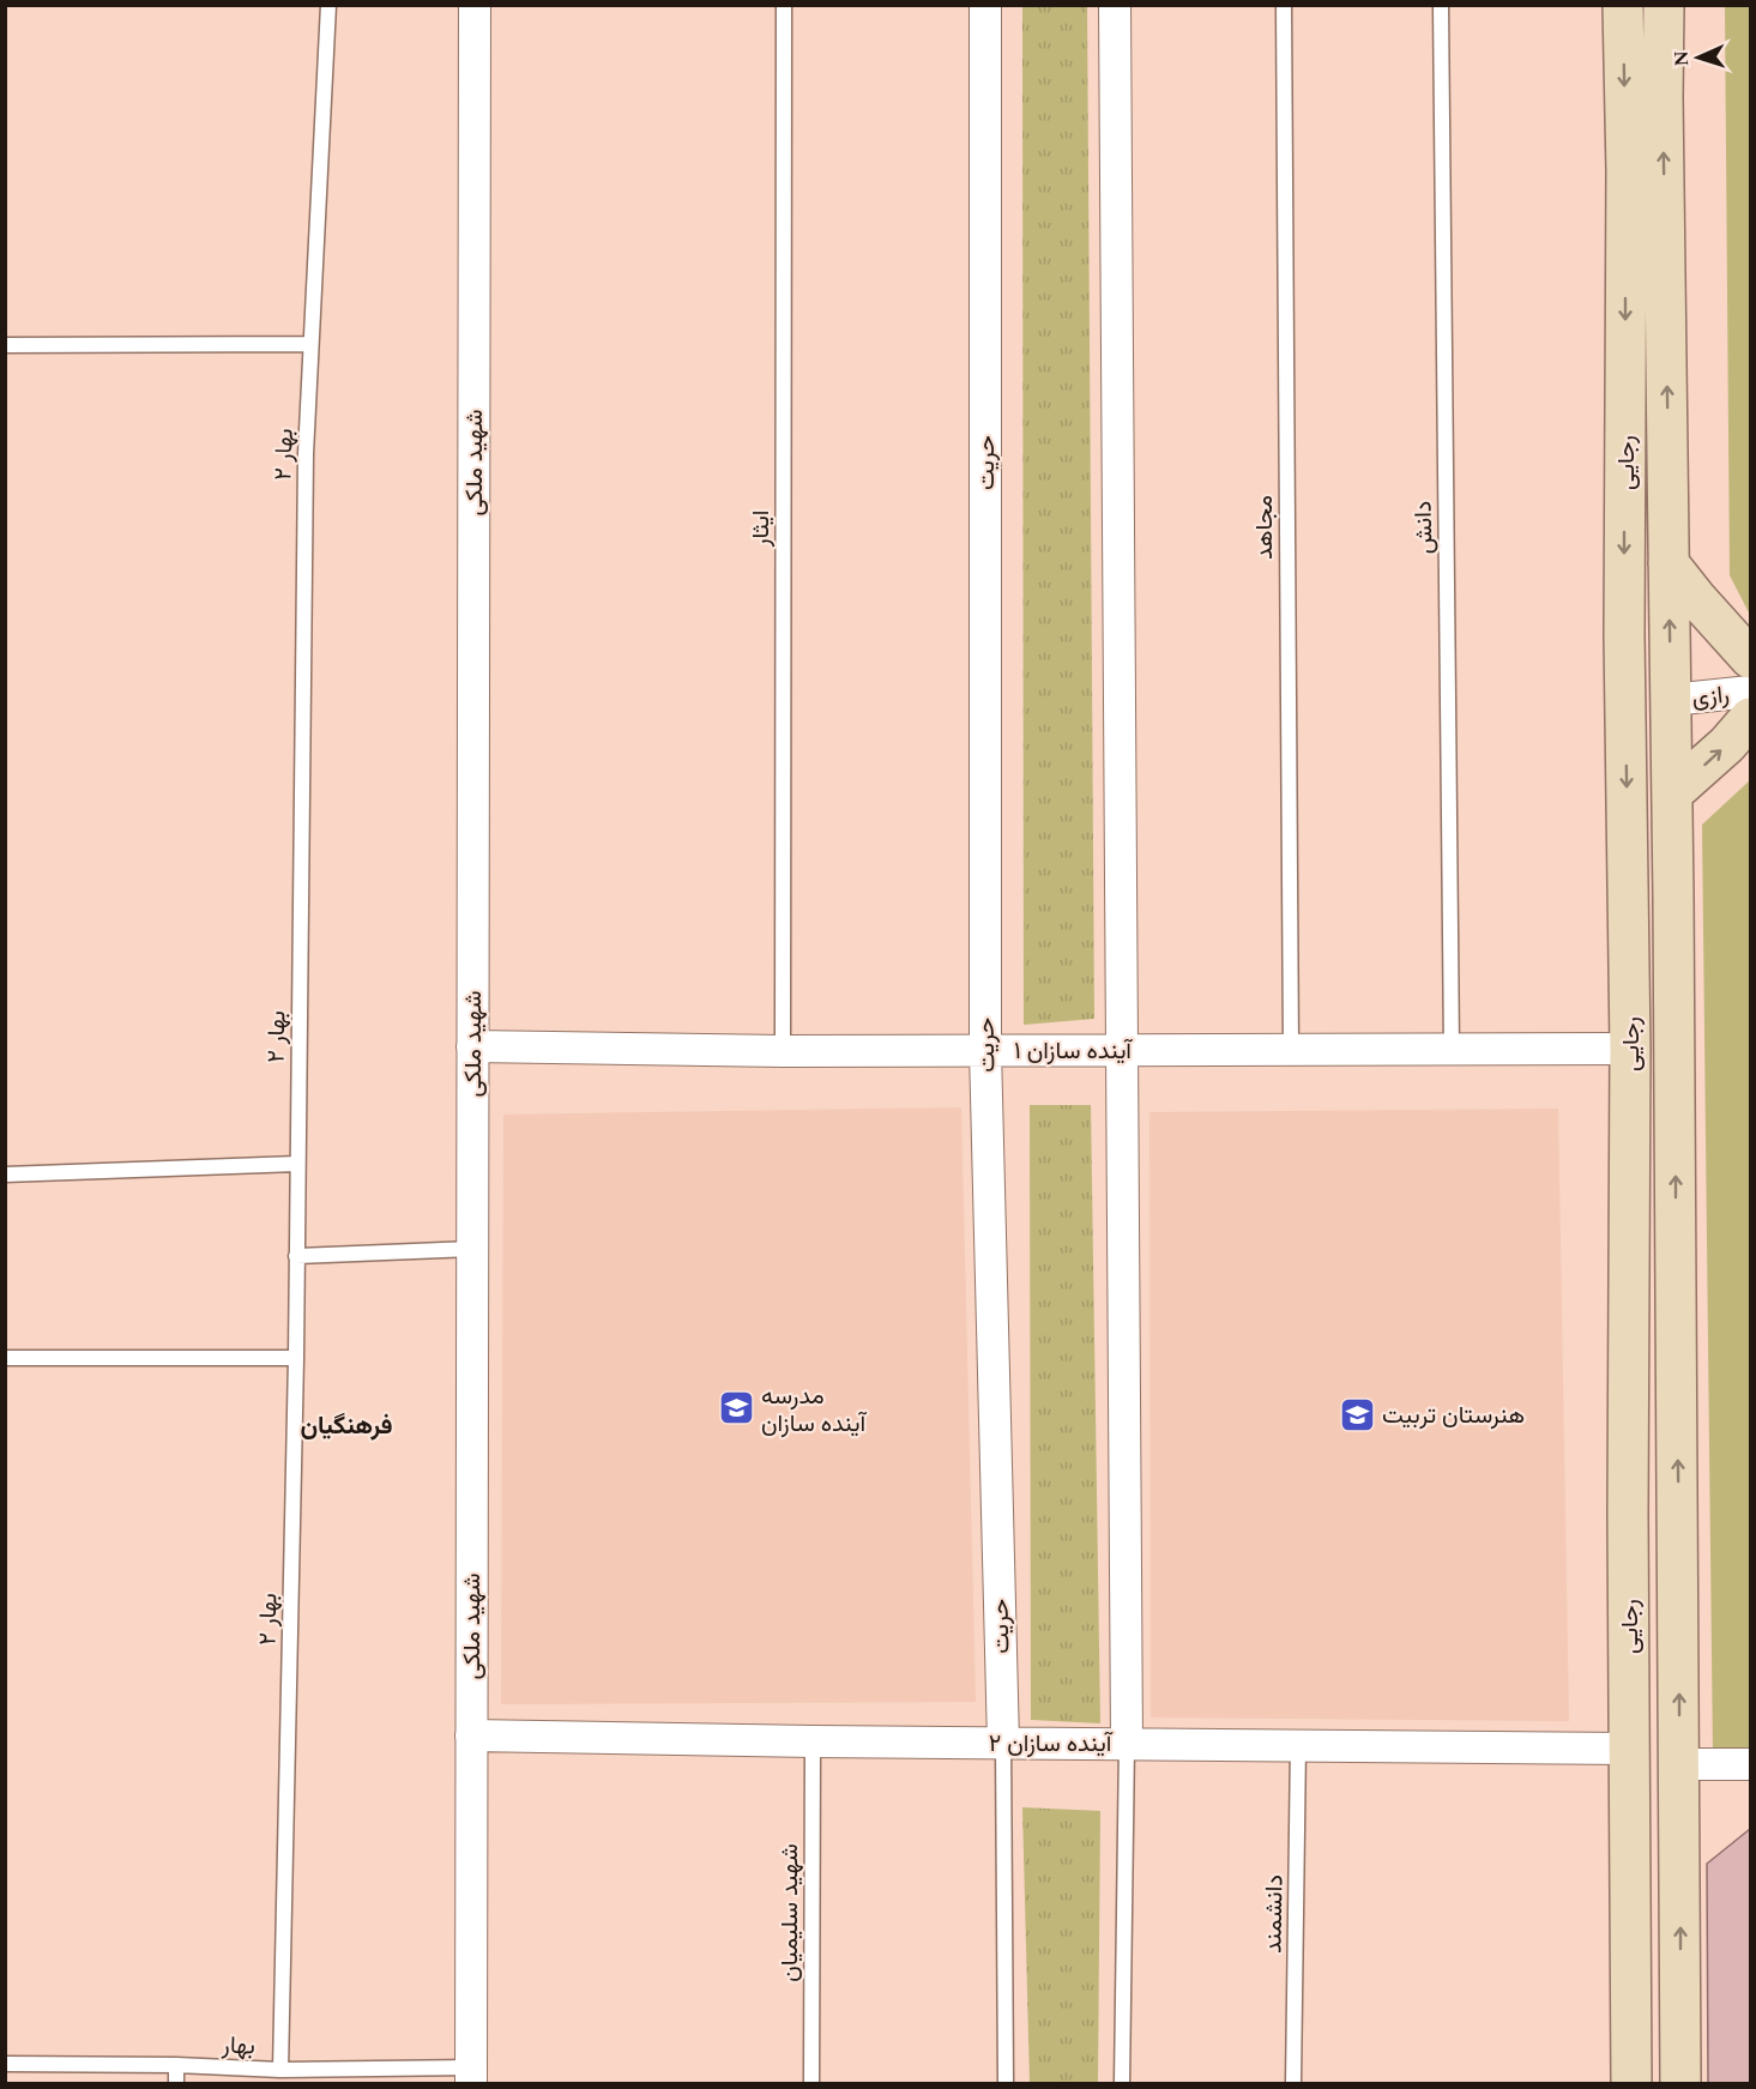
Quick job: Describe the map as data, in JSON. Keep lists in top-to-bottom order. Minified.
{"streets":{"main road":["رجایی"],"street":["شهید ملکی","حریت","رازی","آینده سازان ۱","آینده سازان ۲"],"lane":["بهار ۲","مجاهد","دانش","ایثار","شهید سلیمیان","دانشمند","بهار"]},"crossings":[["بهار ۲","بهار"],["شهید ملکی","آینده سازان ۱"],["شهید ملکی","آینده سازان ۲"],["شهید ملکی","بهار"],["حریت","آینده سازان ۱"],["حریت","آینده سازان ۲"],["رجایی","رازی"],["رجایی","آینده سازان ۱"],["رجایی","آینده سازان ۲"],["مجاهد","آینده سازان ۱"],["دانش","آینده سازان ۱"],["ایثار","آینده سازان ۱"],["آینده سازان ۲","شهید سلیمیان"],["آینده سازان ۲","دانشمند"]],"districts":["فرهنگیان"],"places":{"school or university":["مدرسه آینده سازان","هنرستان تربیت"]},"north":"left"}
